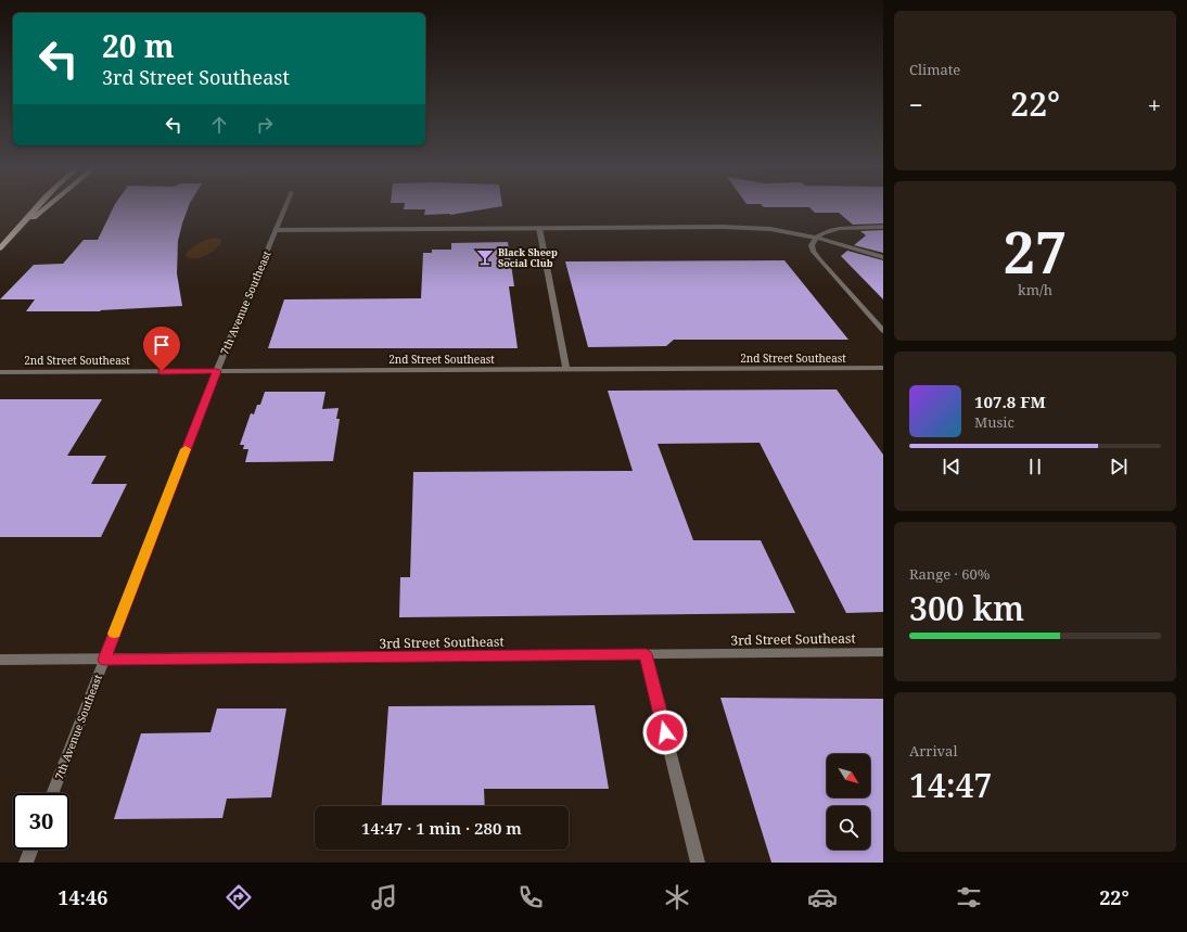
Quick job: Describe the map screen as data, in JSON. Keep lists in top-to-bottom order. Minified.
{"streets":{"street":["7th Avenue Southeast","2nd Street Southeast","3rd Street Southeast"]},"crossings":[["7th Avenue Southeast","2nd Street Southeast"],["7th Avenue Southeast","3rd Street Southeast"]],"places":{"bar":["Black Sheep Social Club"]},"north":"bottom right","page":{"tile":["Climate",["27","km/h"],["Range · 60%","300 km"],["Arrival","14:47"]],"turn":["20 m","3rd Street Southeast"],"heat":["−","22°","+"],"song":["107.8 FM","Music"],"limit":"30","trip":"14:47 · 1 min · 280 m","tabs":["14:46","22°"]}}
